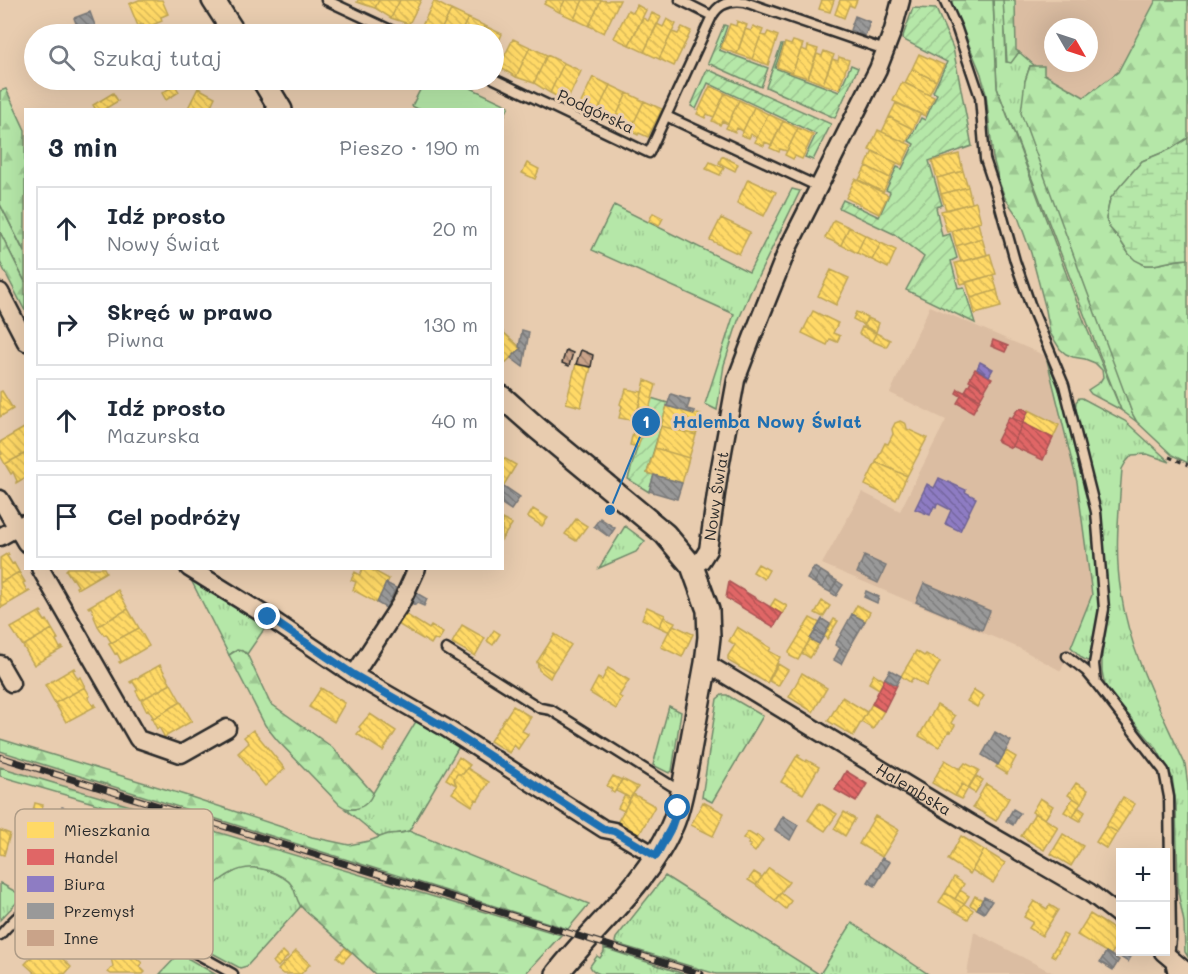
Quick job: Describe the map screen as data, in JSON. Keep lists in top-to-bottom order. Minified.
{"streets":{"street":["Nowy Świat","Halembska"],"lane":["Podgórska"]},"places":["Halemba Nowy Świat"],"legend":["Mieszkania","Handel","Biura","Przemysł","Inne"],"north":"bottom right","page":{"search":"Szukaj tutaj","heading":["3 min","Pieszo · 190 m"],"list":[["Idź prosto","Nowy Świat","20 m"],["Skręć w prawo","Piwna","130 m"],["Idź prosto","Mazurska","40 m"],"Cel podróży"],"map_buttons":["+","−"]}}
